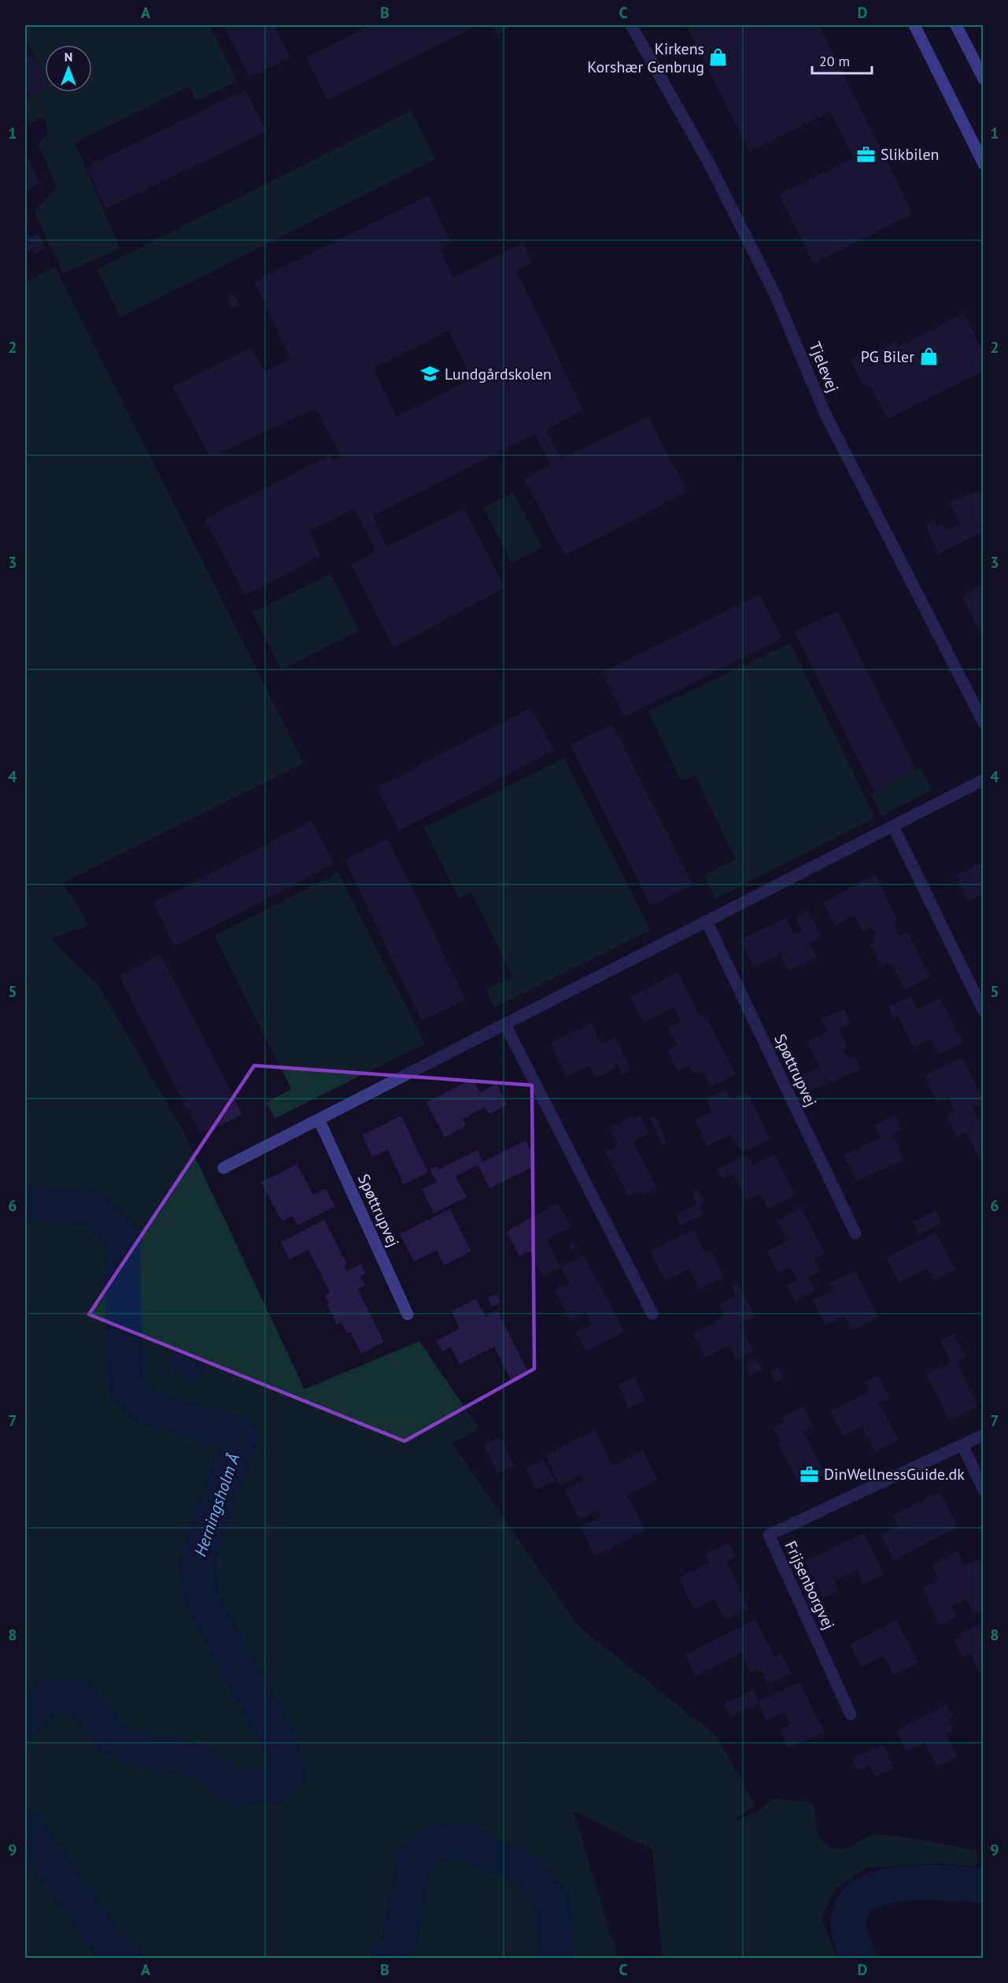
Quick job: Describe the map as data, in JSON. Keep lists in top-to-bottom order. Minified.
{"streets":{"street":["Tjelevej","Spøttrupvej","Frijsenborgvej"]},"water":["Herningsholm Å"],"places":{"shop":["Kirkens Korshær Genbrug","PG Biler"],"office":["Slikbilen","DinWellnessGuide.dk"],"school or university":["Lundgårdskolen"]},"scale_bar":"20 m","north":"top","grid":{"columns":["A","B","C","D"],"rows":["1","2","3","4","5","6","7","8","9"]}}
